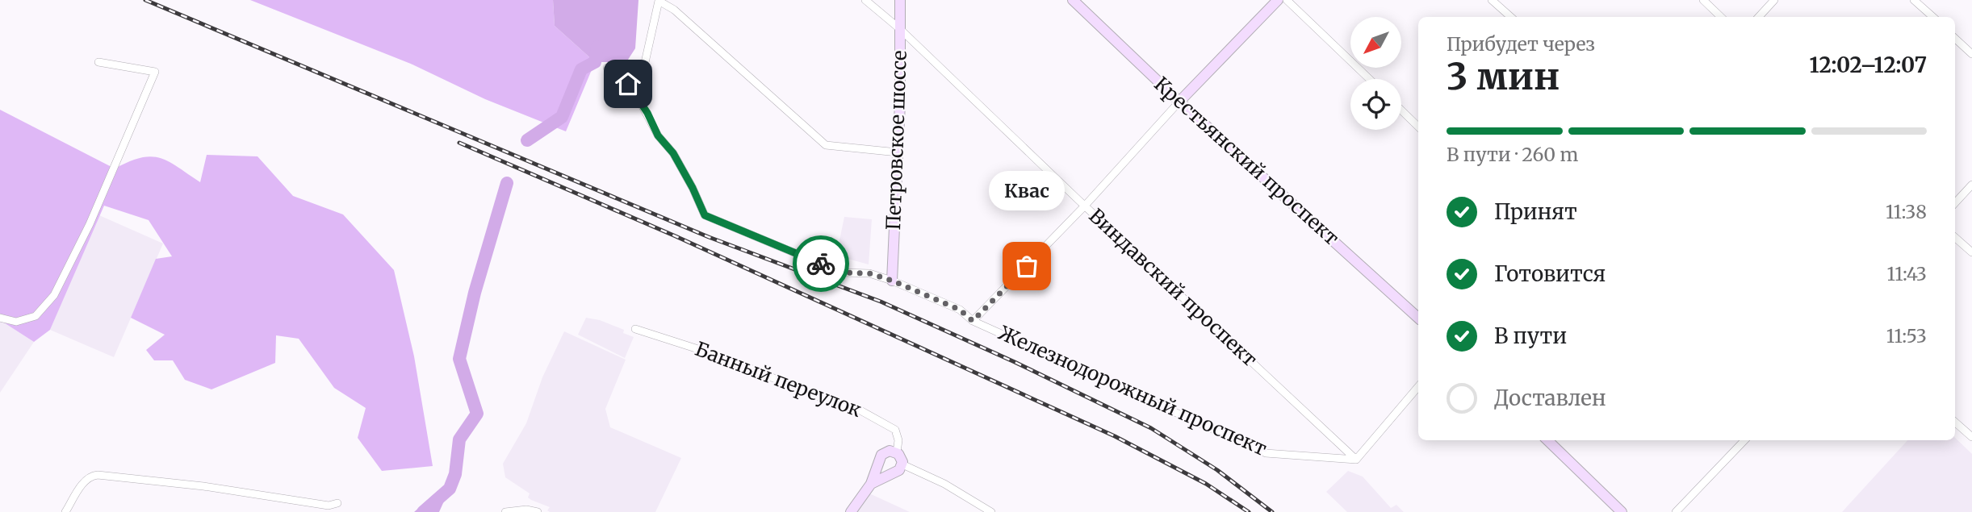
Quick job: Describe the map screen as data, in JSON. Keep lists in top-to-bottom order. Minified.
{"streets":{"street":["Петровское шоссе","Крестьянский проспект","Виндавский проспект","Банный переулок","Железнодорожный проспект"]},"crossings":[["Петровское шоссе","Виндавский проспект"],["Петровское шоссе","Железнодорожный проспект"],["Виндавский проспект","Железнодорожный проспект"]],"places":["Квас"],"north":"bottom left","page":{"heading":["3 мин","Прибудет через","12:02–12:07"],"bar":"В пути · 260 m","bubble":"Квас","list":[["Принят","11:38"],["Готовится","11:43"],["В пути","11:53"],"Доставлен"]}}
